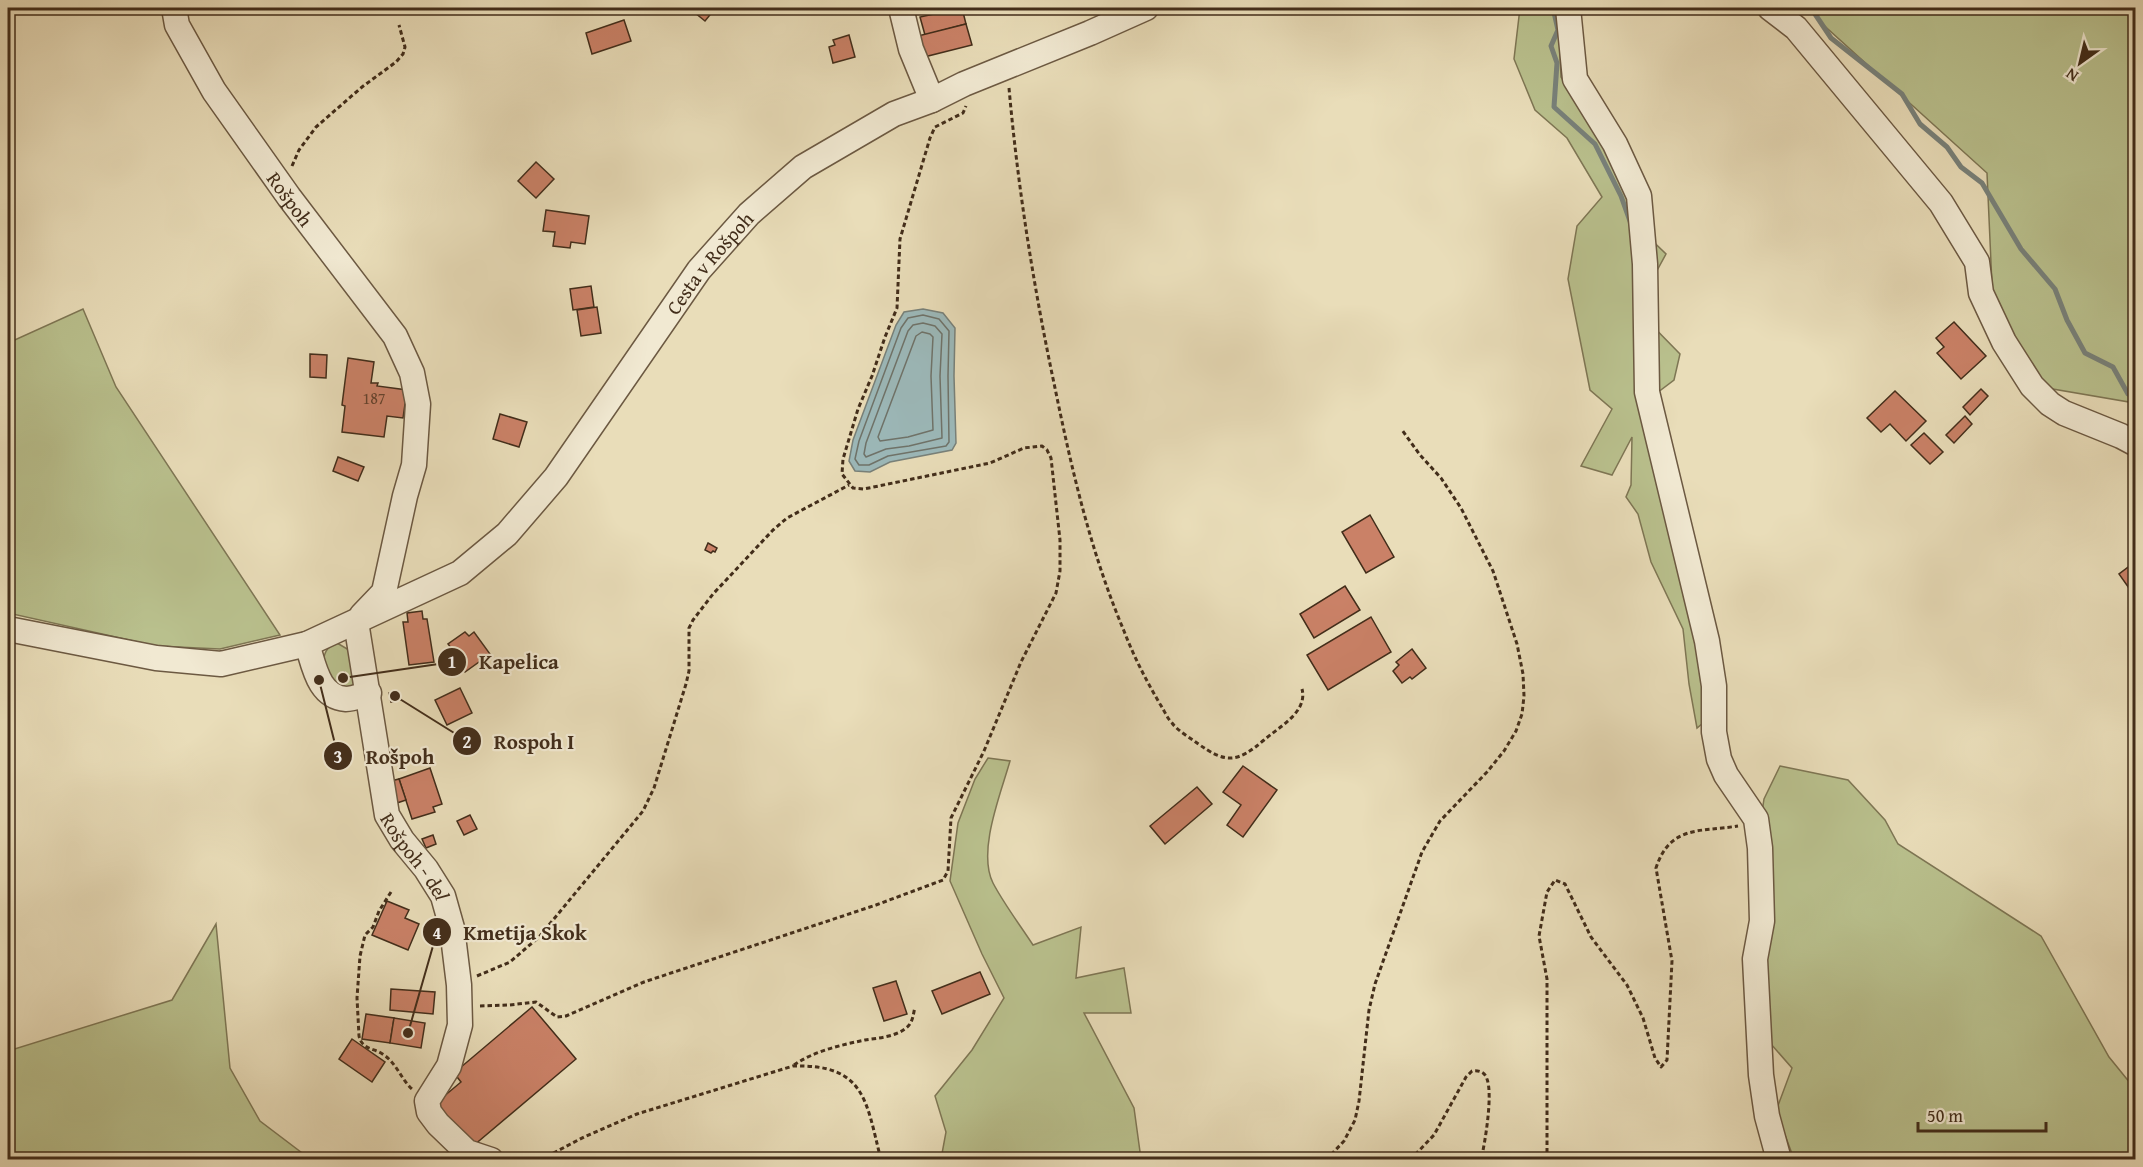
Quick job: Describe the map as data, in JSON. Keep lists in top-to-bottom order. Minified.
{"streets":{"street":["Rošpoh","Cesta v Rošpoh","Rošpoh - del"]},"crossings":[["Rošpoh","Cesta v Rošpoh"]],"places":["Kapelica","Rošpoh","Rospoh I","Kmetija Skok"],"house_numbers":["187"],"scale_bar":"50 m","north":"bottom left"}
